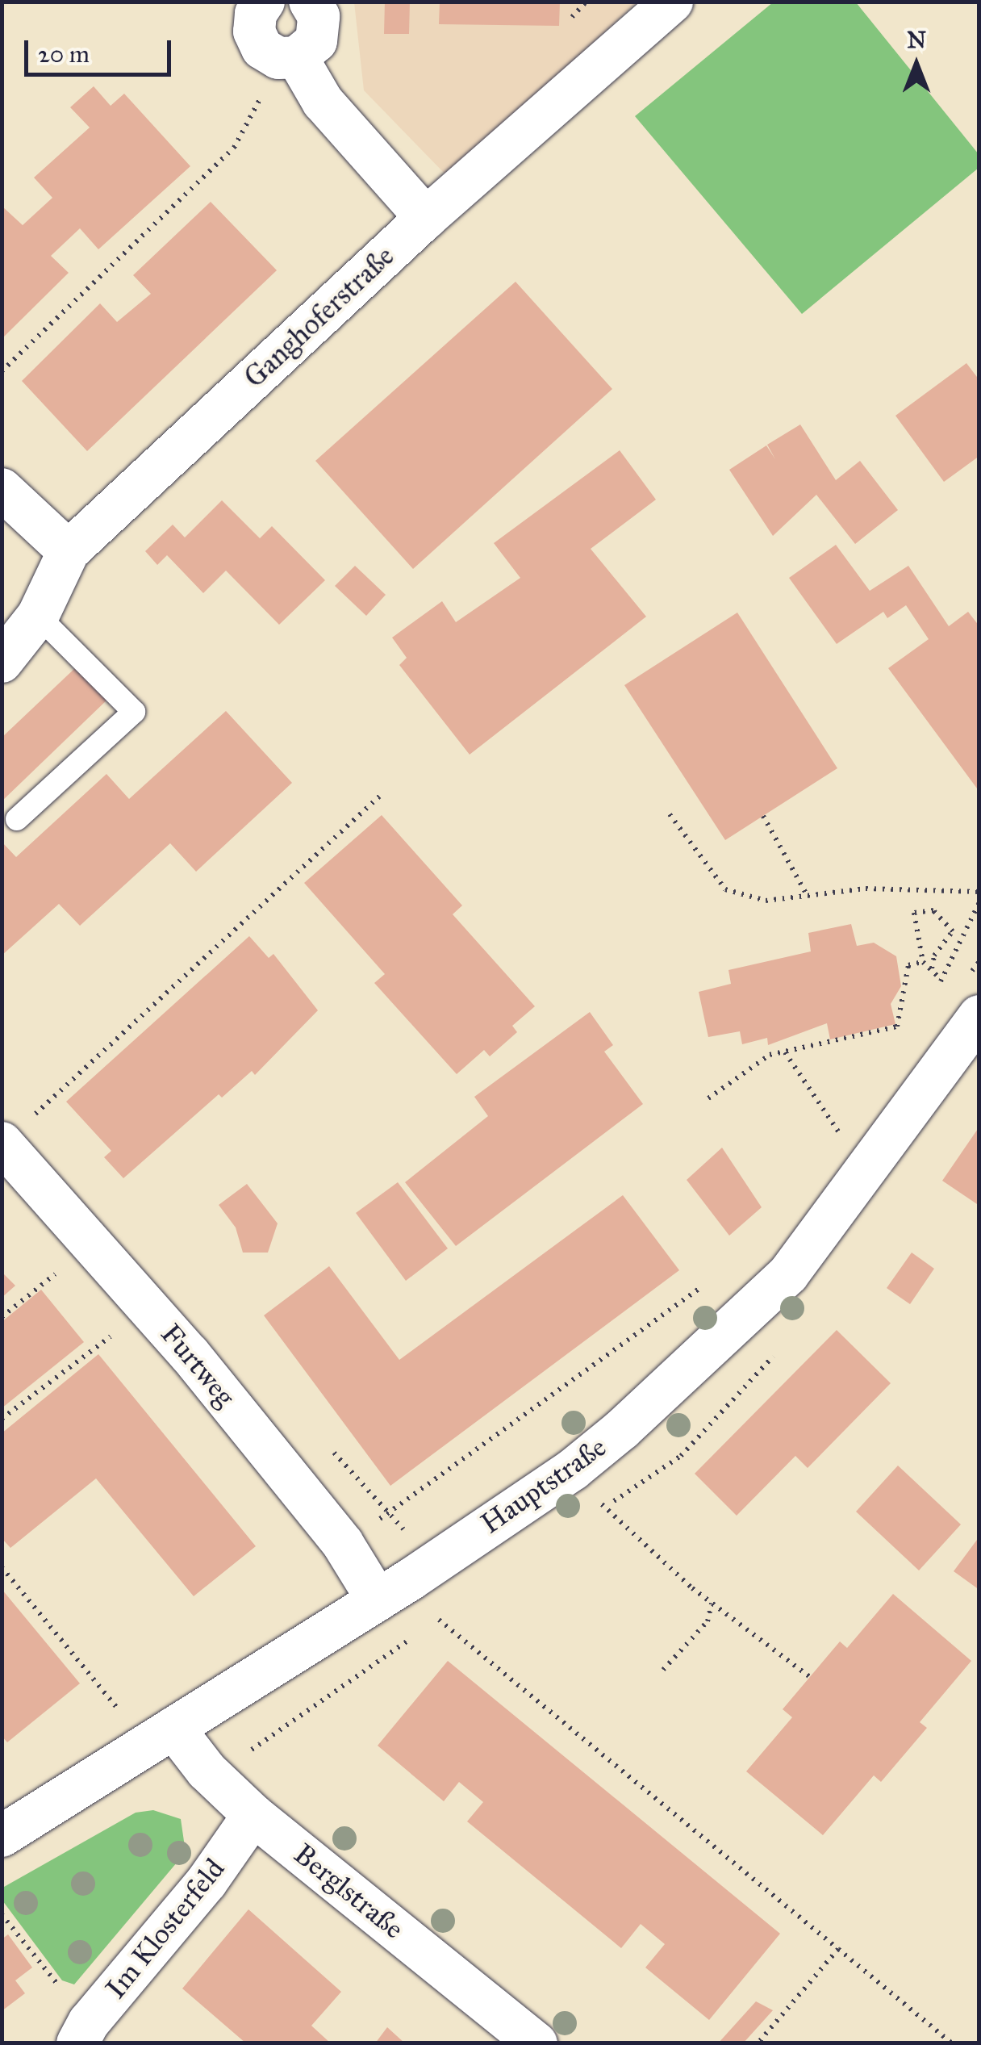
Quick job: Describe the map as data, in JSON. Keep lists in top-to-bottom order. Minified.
{"streets":{"street":["Ganghoferstraße","Furtweg","Hauptstraße","Berglstraße","Im Klosterfeld"]},"crossings":[["Furtweg","Hauptstraße"],["Hauptstraße","Berglstraße"],["Berglstraße","Im Klosterfeld"]],"scale_bar":"20 m","north":"top"}
